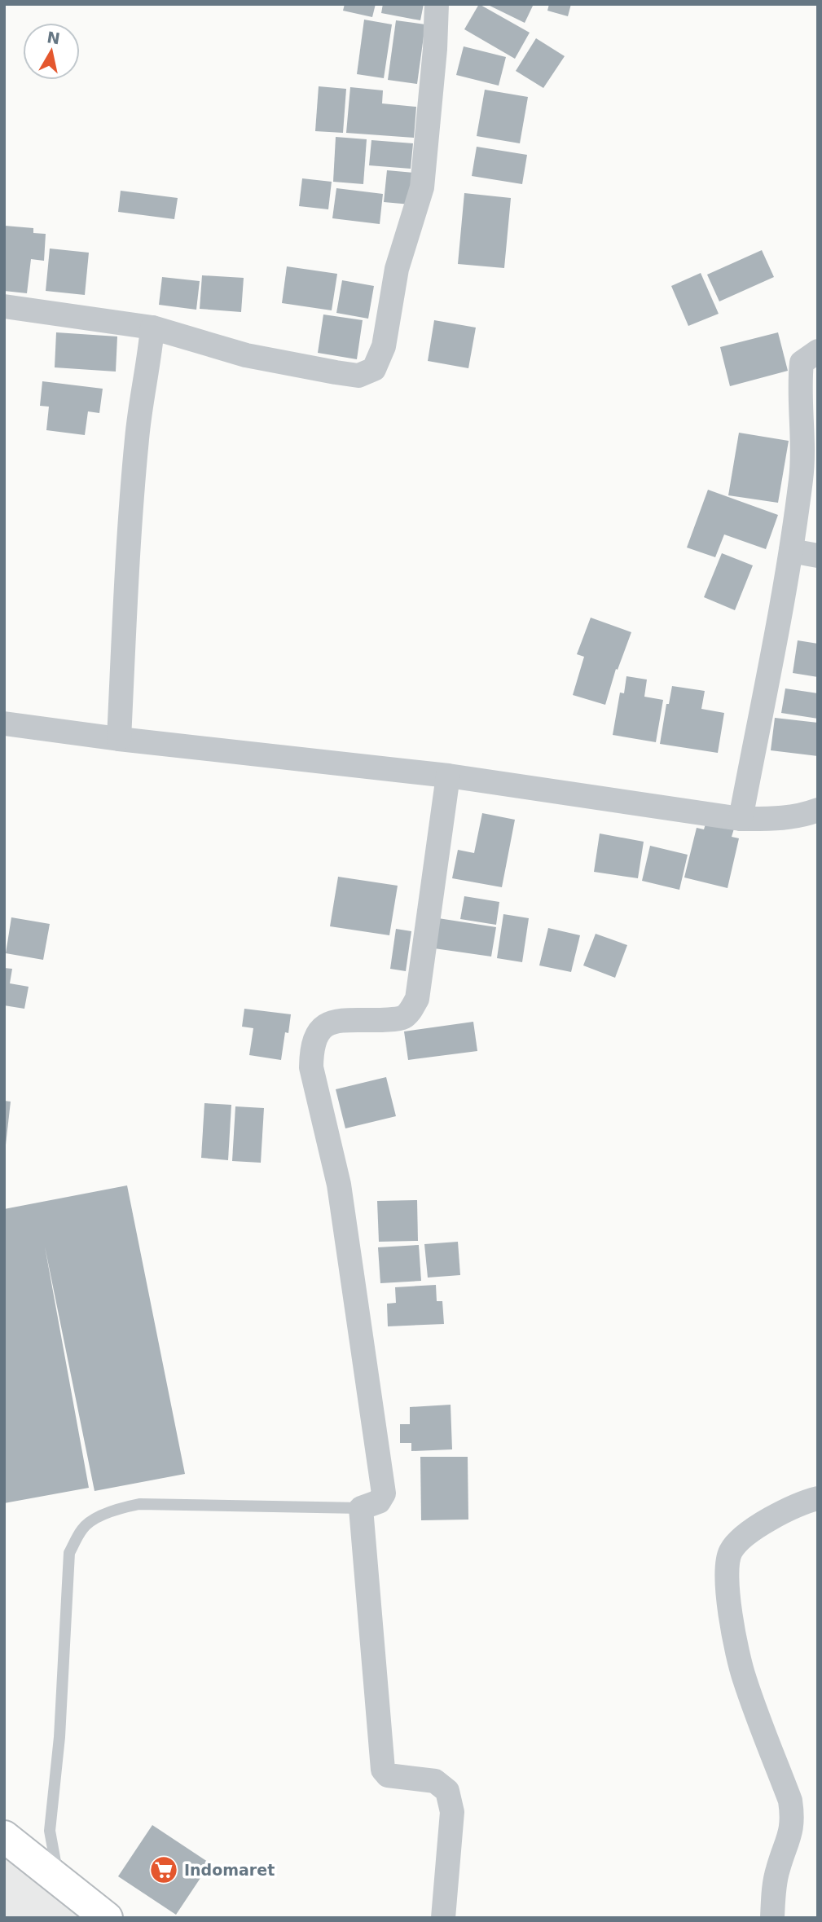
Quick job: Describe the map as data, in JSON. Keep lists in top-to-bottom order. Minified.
{"places":{"supermarket":["Indomaret"]},"north":"top"}
